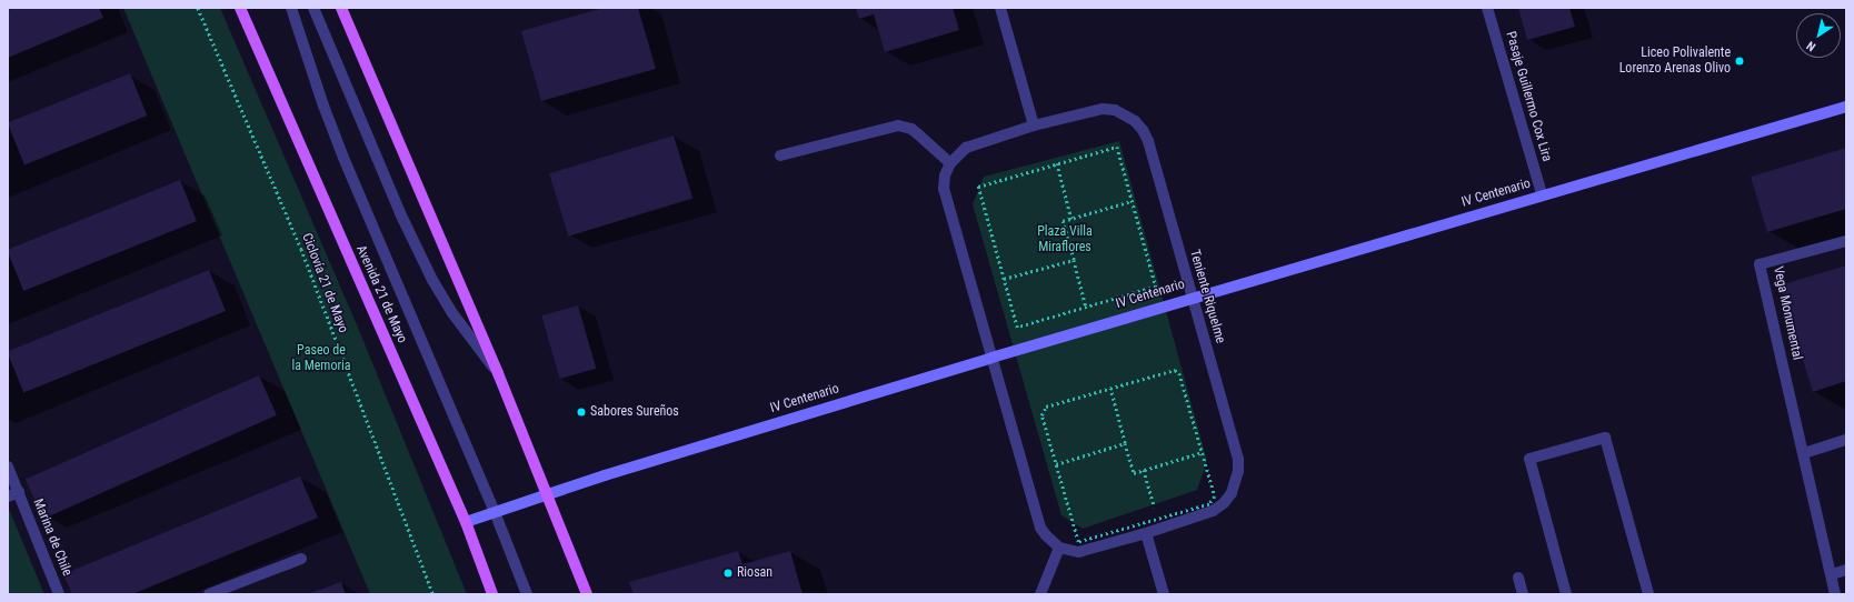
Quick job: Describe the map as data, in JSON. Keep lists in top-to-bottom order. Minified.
{"streets":{"main road":["Avenida 21 de Mayo"],"street":["Pasaje Guillermo Cox Lira","IV Centenario","Teniente Riquelme","Vega Monumental","Marina de Chile"],"path":["Ciclovía 21 de Mayo"]},"crossings":[["Pasaje Guillermo Cox Lira","IV Centenario"],["IV Centenario","Avenida 21 de Mayo"],["IV Centenario","Teniente Riquelme"]],"parks":["Plaza Villa Miraflores","Paseo de la Memoria"],"places":["Liceo Polivalente Lorenzo Arenas Olivo","Sabores Sureños","Riosan"],"north":"bottom left"}
